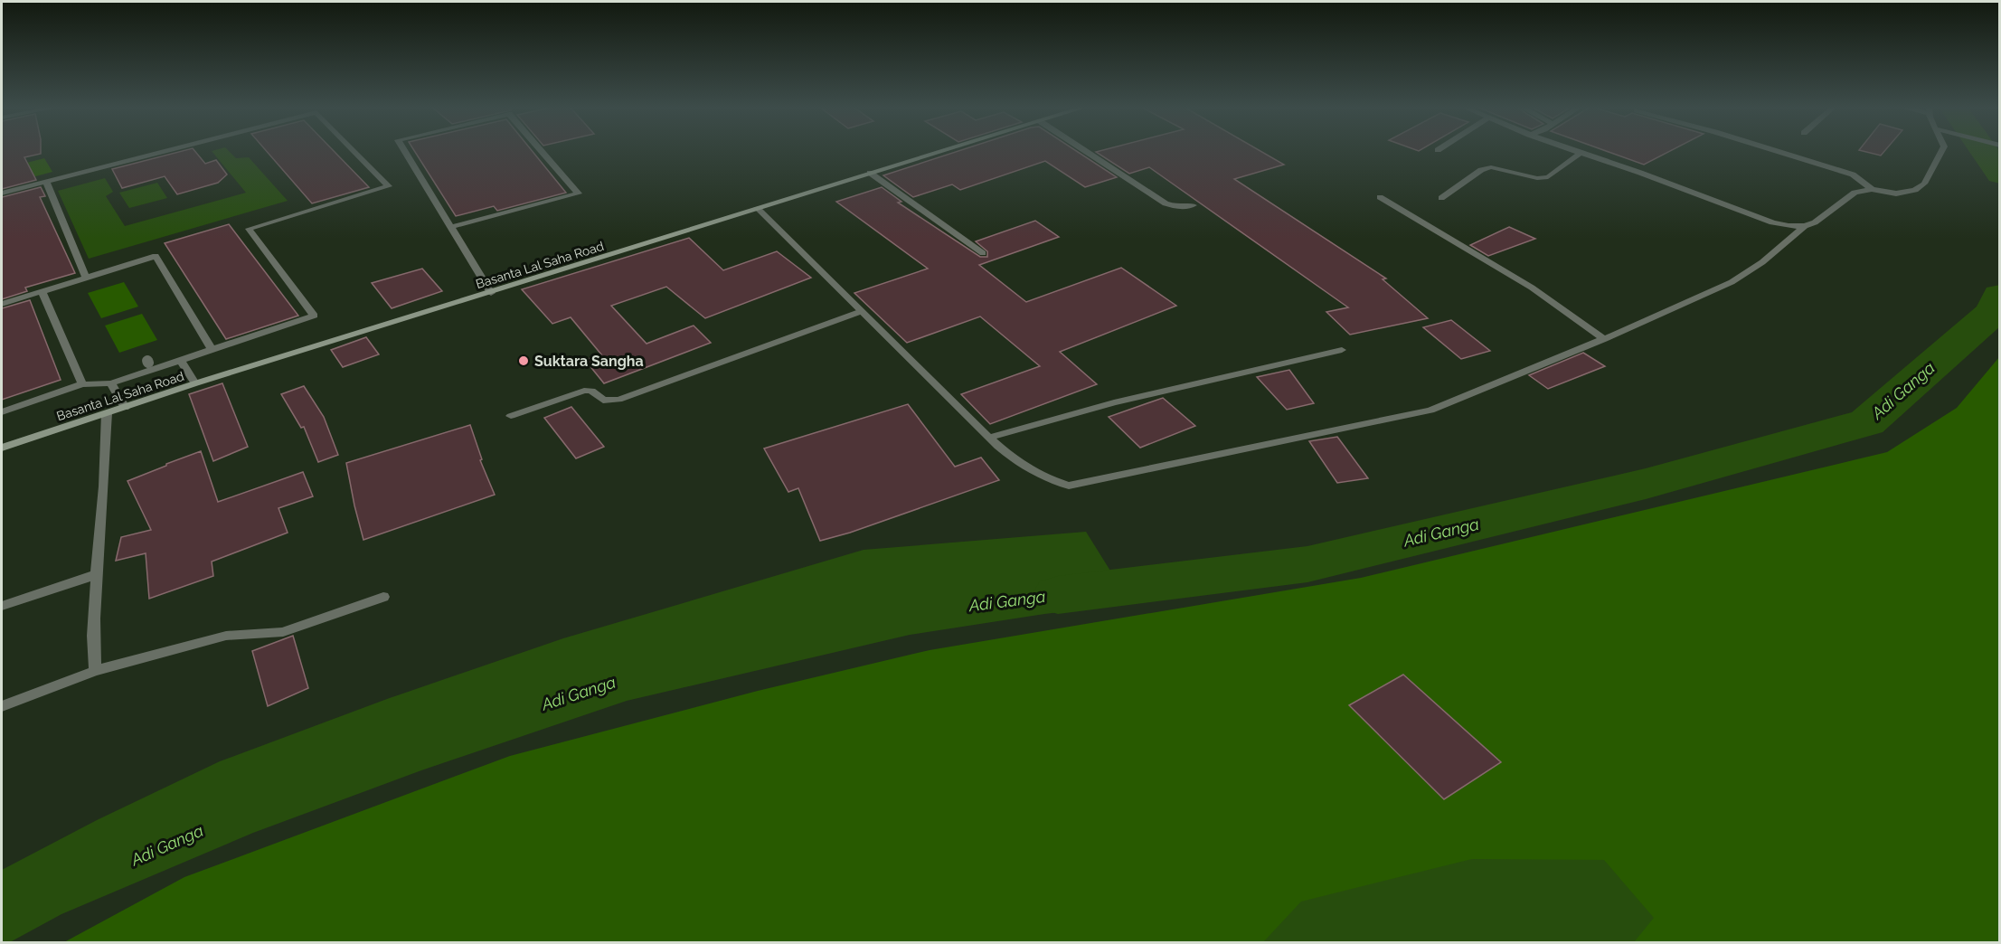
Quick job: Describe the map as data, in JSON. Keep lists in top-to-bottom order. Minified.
{"streets":{"main road":["Basanta Lal Saha Road"]},"water":["Adi Ganga"],"places":["Suktara Sangha"]}
